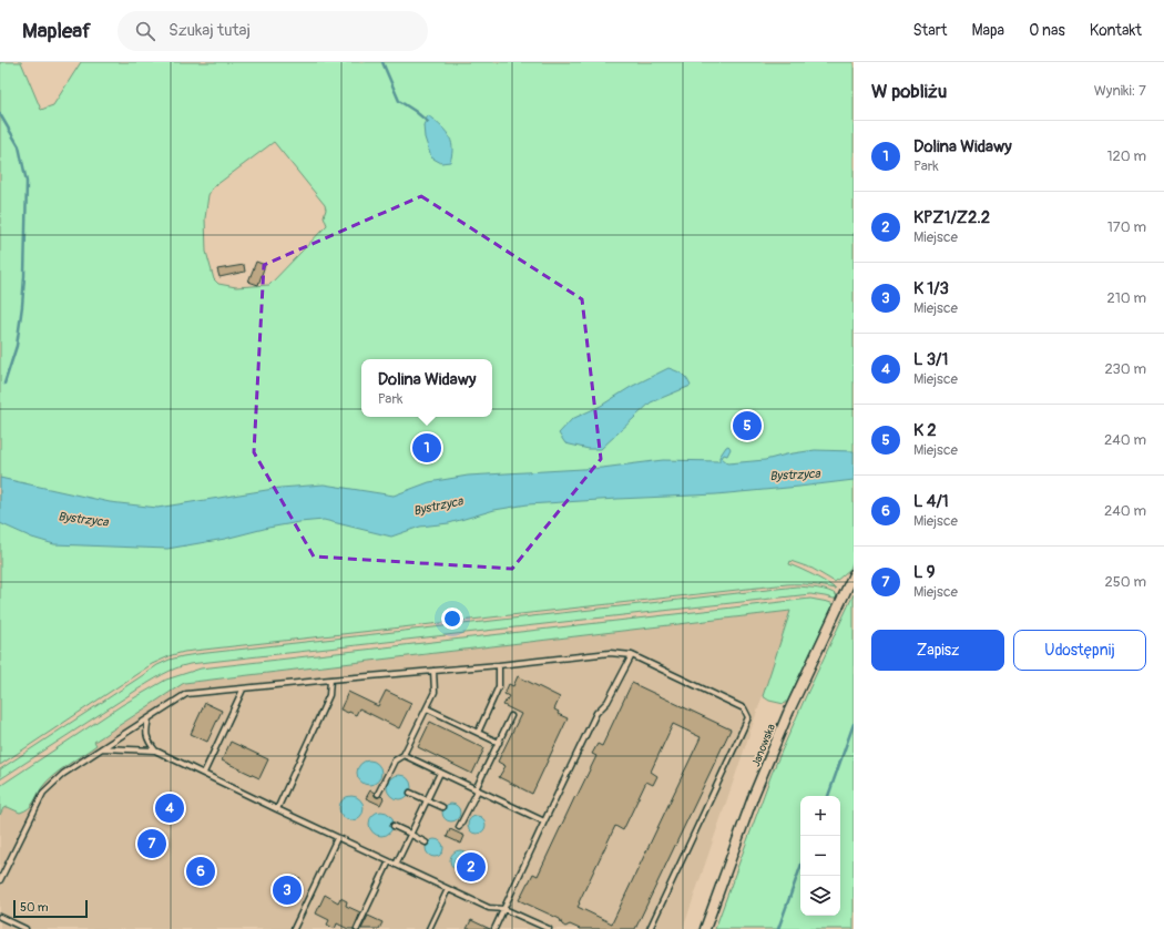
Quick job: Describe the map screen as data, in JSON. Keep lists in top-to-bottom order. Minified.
{"streets":{"street":["Janowska"]},"water":["Bystrzyca"],"scale_bar":"50 m","page":{"header":"Mapleaf","search":"Szukaj tutaj","nav":["Start","Mapa","O nas","Kontakt"],"heading":["W pobliżu","Wyniki: 7"],"list":[{"mark":"1","name":"Dolina Widawy","note":"Park","value":"120 m"},{"mark":"2","name":"KPZ1/Z2.2","note":"Miejsce","value":"170 m"},{"mark":"3","name":"K 1/3","note":"Miejsce","value":"210 m"},{"mark":"4","name":"L 3/1","note":"Miejsce","value":"230 m"},{"mark":"5","name":"K 2","note":"Miejsce","value":"240 m"},{"mark":"6","name":"L 4/1","note":"Miejsce","value":"240 m"},{"mark":"7","name":"L 9","note":"Miejsce","value":"250 m"}],"popup":["Dolina Widawy","Park"],"pins":["5","1","4","7","2","6","3"],"buttons":["Zapisz","Udostępnij"],"map_buttons":["+","−"],"scale":"50 m"}}
